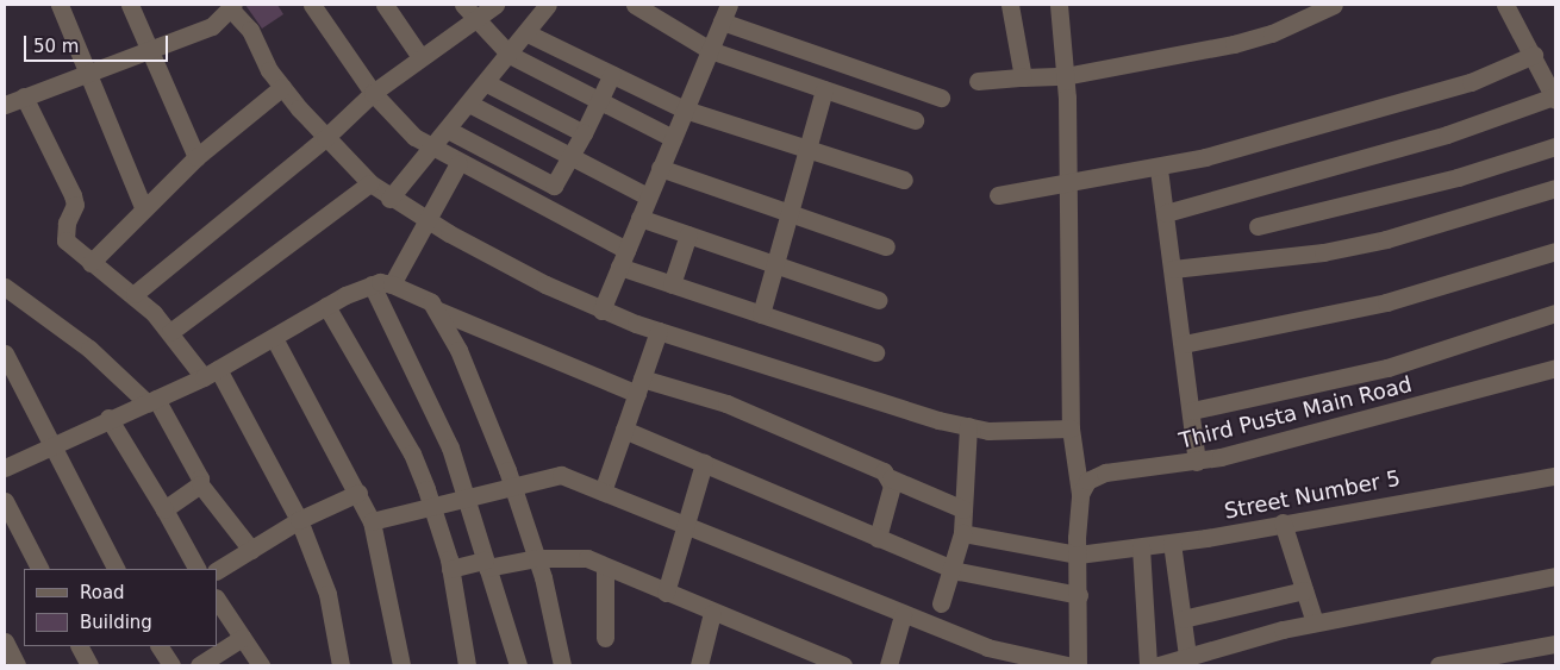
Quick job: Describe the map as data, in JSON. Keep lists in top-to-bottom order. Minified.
{"streets":{"street":["Third Pusta Main Road","Street Number 5"]},"legend":["Road","Building"],"scale_bar":"50 m"}
